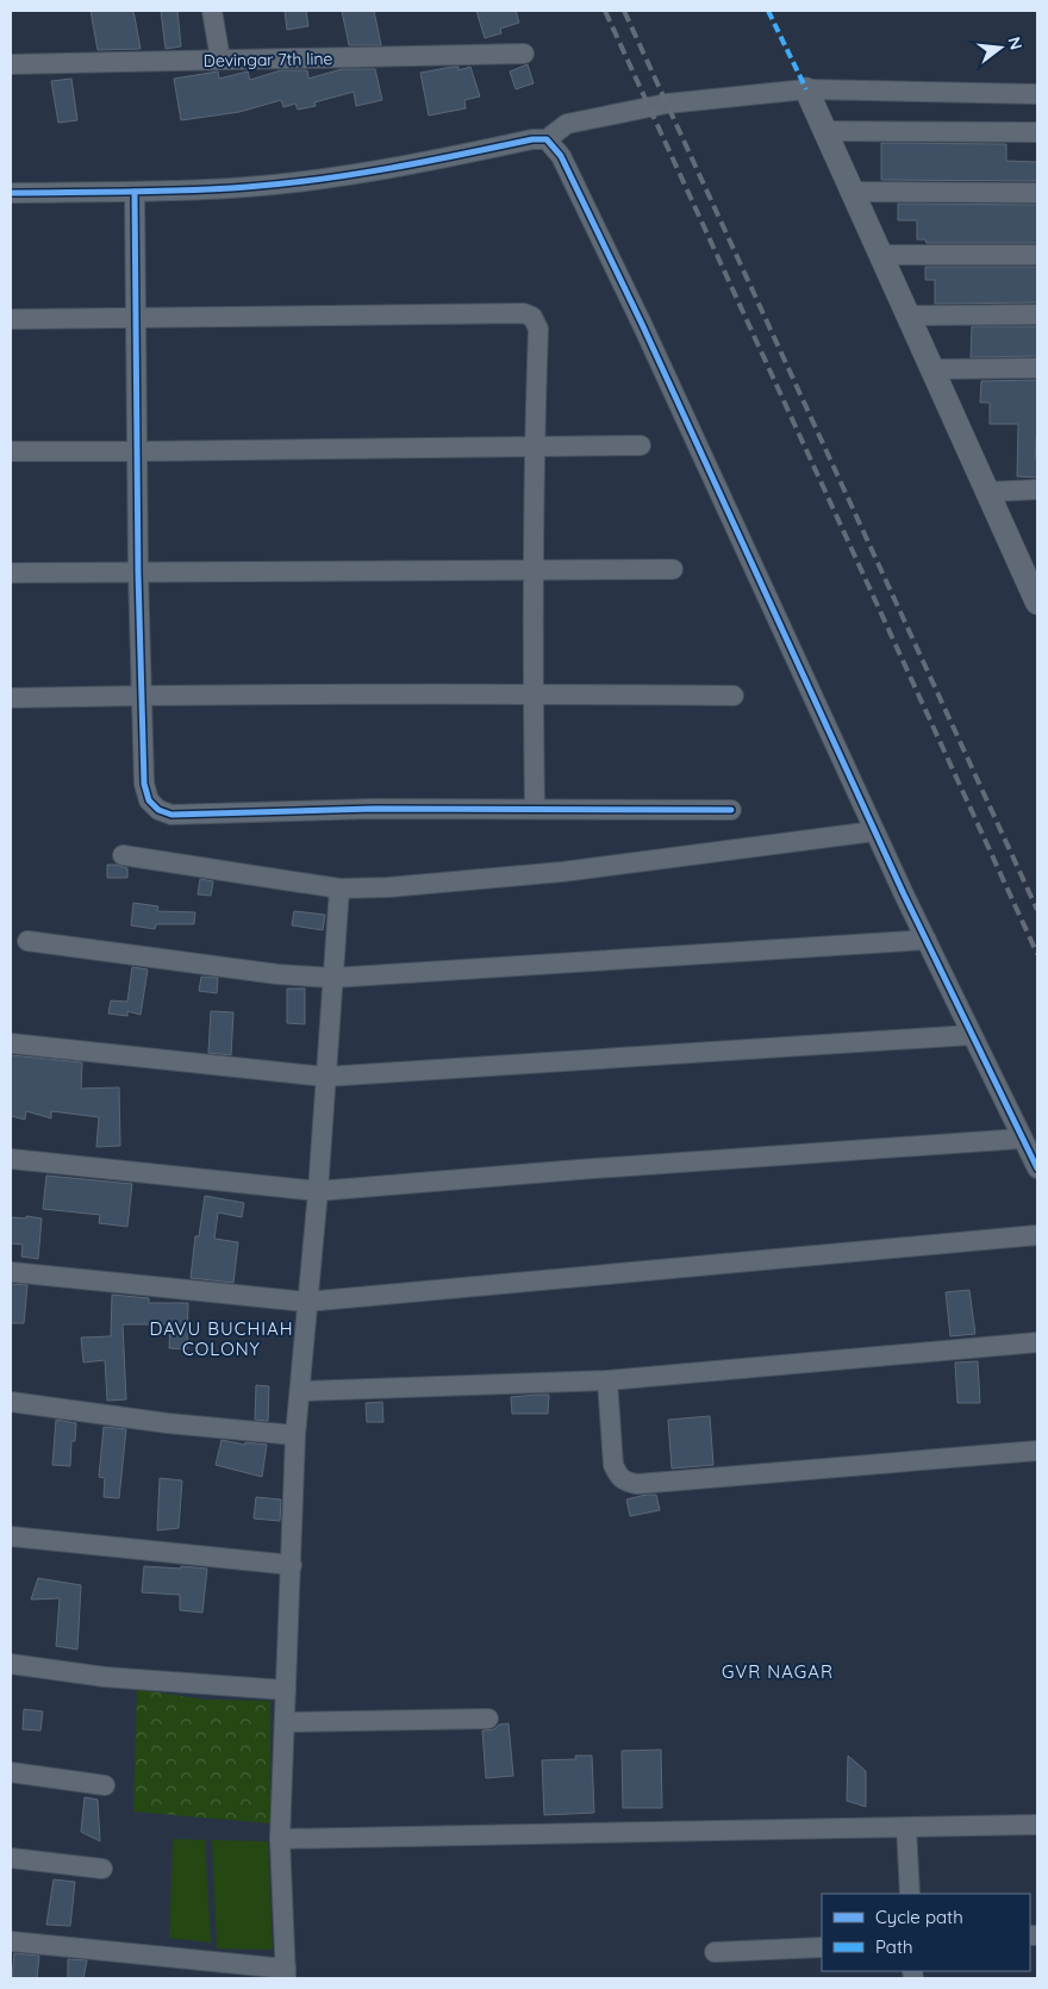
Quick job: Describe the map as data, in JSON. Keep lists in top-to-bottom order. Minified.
{"streets":{"street":["Devingar 7th line"]},"districts":["DAVU BUCHIAH COLONY","GVR NAGAR"],"legend":["Cycle path","Path"],"north":"right"}
